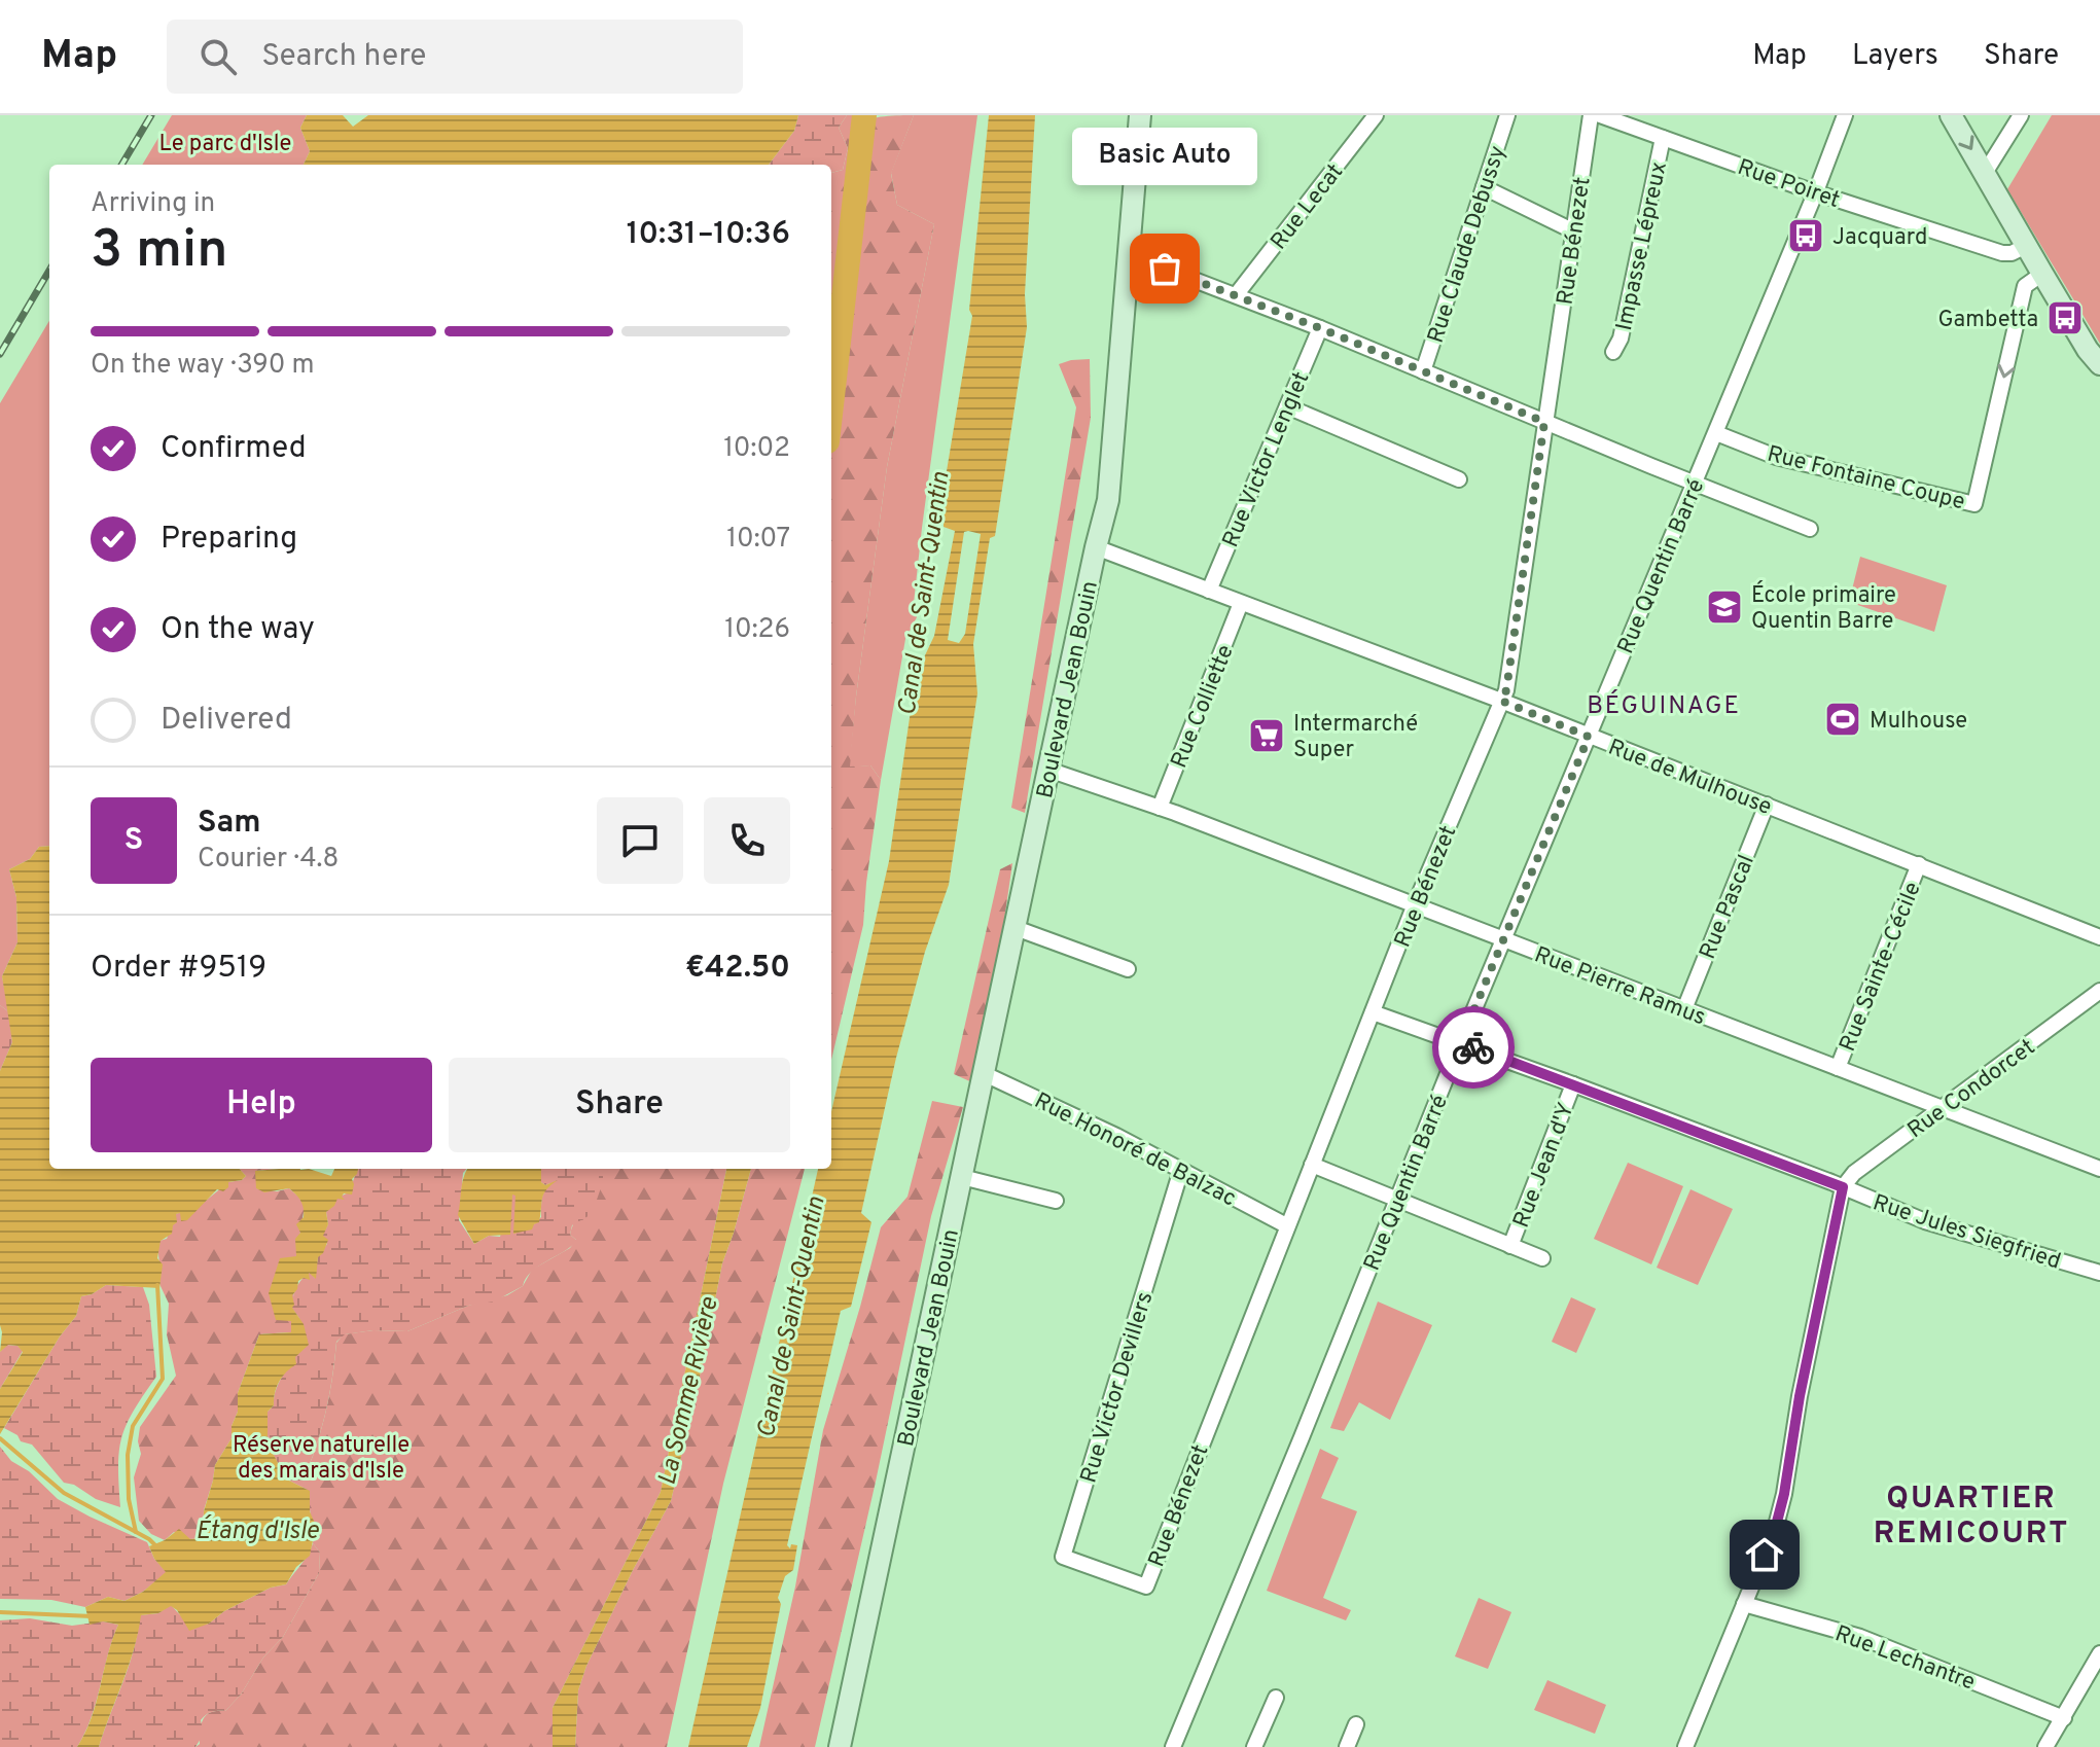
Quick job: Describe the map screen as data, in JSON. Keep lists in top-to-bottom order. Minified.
{"streets":{"street":["Rue Poiret","Rue Lecat","Rue Bénezet","Rue Claude Debussy","Impasse Lépreux","Rue Victor Lenglet","Rue Fontaine Coupe","Rue Quentin Barré","Boulevard Jean Bouin","Rue Colliette","Rue de Mulhouse","Rue Pascal","Rue Sainte-Cécile","Rue Pierre Ramus","Rue Condorcet","Rue Honoré de Balzac","Rue Jean d'Y","Rue Jules Siegfried","Rue Victor Devillers","Rue Lechantre"]},"crossings":[["Rue Poiret","Impasse Lépreux"],["Rue Poiret","Rue Quentin Barré"],["Rue Bénezet","Rue de Mulhouse"],["Rue Bénezet","Rue Pierre Ramus"],["Rue Bénezet","Rue Honoré de Balzac"],["Rue Bénezet","Rue Jules Siegfried"],["Rue Bénezet","Rue Victor Devillers"],["Rue Victor Lenglet","Rue de Mulhouse"],["Rue Fontaine Coupe","Rue Quentin Barré"],["Rue Quentin Barré","Rue de Mulhouse"],["Rue Quentin Barré","Rue Pierre Ramus"],["Rue Quentin Barré","Rue Jules Siegfried"],["Boulevard Jean Bouin","Rue de Mulhouse"],["Boulevard Jean Bouin","Rue Pierre Ramus"],["Boulevard Jean Bouin","Rue Honoré de Balzac"],["Rue Colliette","Rue de Mulhouse"],["Rue Colliette","Rue Pierre Ramus"],["Rue de Mulhouse","Rue Pascal"],["Rue de Mulhouse","Rue Sainte-Cécile"],["Rue Pascal","Rue Pierre Ramus"],["Rue Sainte-Cécile","Rue Pierre Ramus"],["Rue Pierre Ramus","Rue Condorcet"],["Rue Condorcet","Rue Jules Siegfried"],["Rue Honoré de Balzac","Rue Victor Devillers"],["Rue Jean d'Y","Rue Jules Siegfried"]],"districts":["BÉGUINAGE","QUARTIER REMICOURT"],"water":["Canal de Saint-Quentin","La Somme Rivière","Étang d'Isle"],"parks":["Le parc d'Isle","Réserve naturelle des marais d'Isle"],"places":{"bus stop":["Jacquard","Gambetta"],"other":["Basic Auto"],"school or university":["École primaire Quentin Barre"],"sports":["Mulhouse"],"supermarket":["Intermarché Super"]},"page":{"header":"Map","search":"Search here","nav":["Map","Layers","Share"],"bubble":"Basic Auto","heading":["3 min","Arriving in","10:31–10:36"],"panel":["Sam","Courier · 4.8","Order #9519","€42.50"],"bar":"On the way · 390 m","list":[["Confirmed","10:02"],["Preparing","10:07"],["On the way","10:26"],"Delivered"],"round":"S","buttons":["Help","Share"]}}
